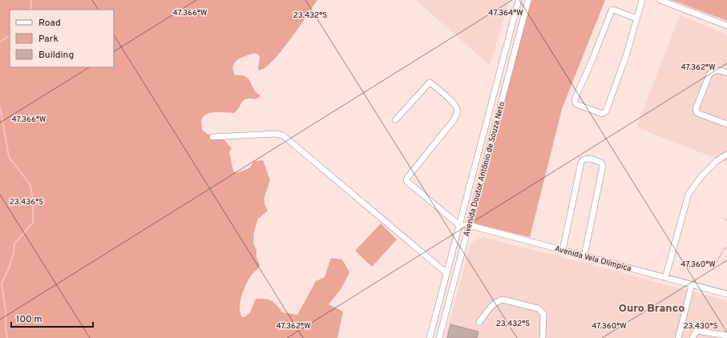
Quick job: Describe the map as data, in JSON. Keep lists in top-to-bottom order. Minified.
{"streets":{"street":["Avenida Doutor Antônio de Souza Neto","Avenida Vela Olímpica"]},"crossings":[["Avenida Doutor Antônio de Souza Neto","Avenida Vela Olímpica"]],"districts":["Ouro Branco"],"legend":["Road","Park","Building"],"scale_bar":"100 m","coordinates":["47.364°W","47.366°W","23.432°S","47.362°W","23.436°S","47.360°W","23.430°S"]}
